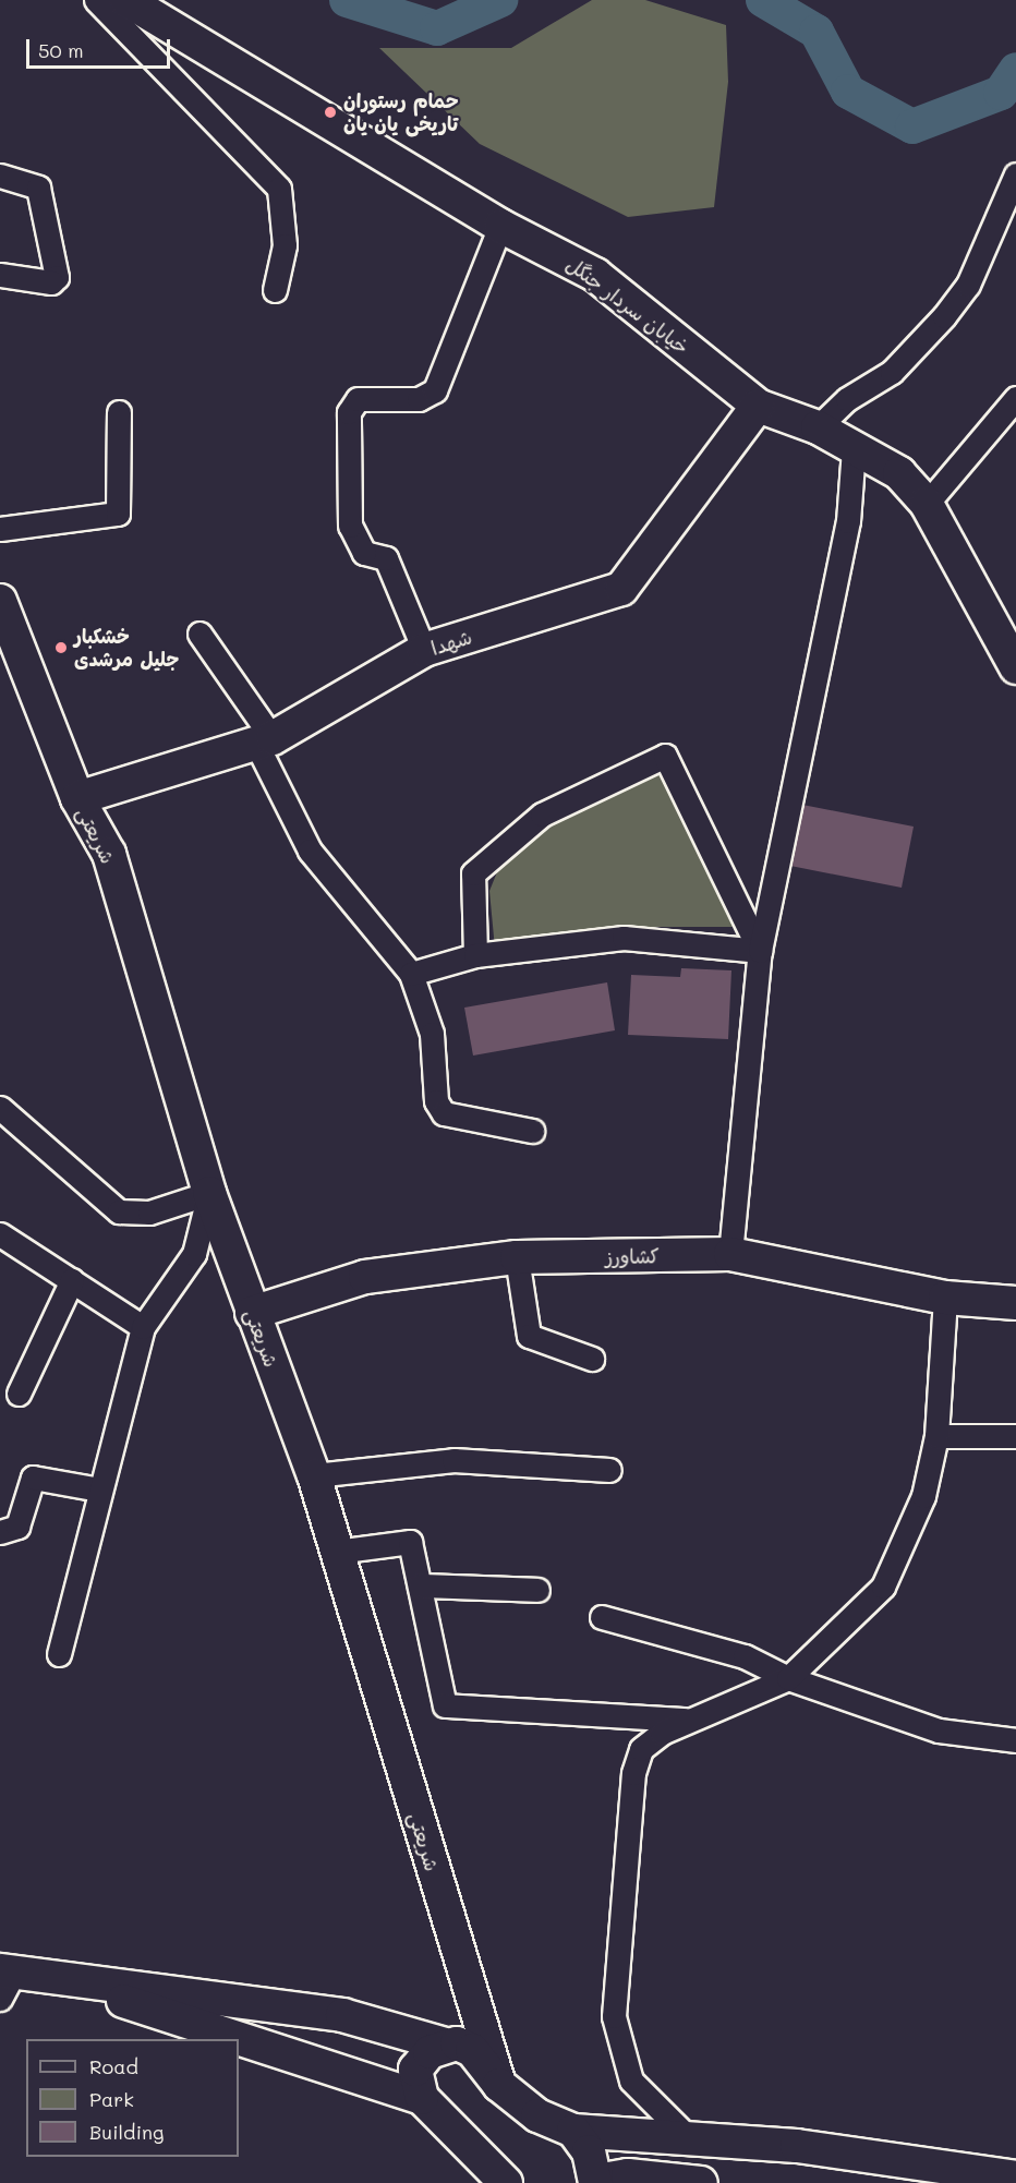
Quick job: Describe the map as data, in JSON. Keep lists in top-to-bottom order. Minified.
{"streets":{"street":["خیابان سردار جنگل","شهدا","شریعتی","کشاورز"]},"crossings":[["خیابان سردار جنگل","شهدا"],["شهدا","شریعتی"],["شریعتی","کشاورز"]],"places":["حمام رستوران تاریخی یان یان","خشکبار جلیل مرشدی"],"legend":["Road","Park","Building"],"scale_bar":"50 m"}
